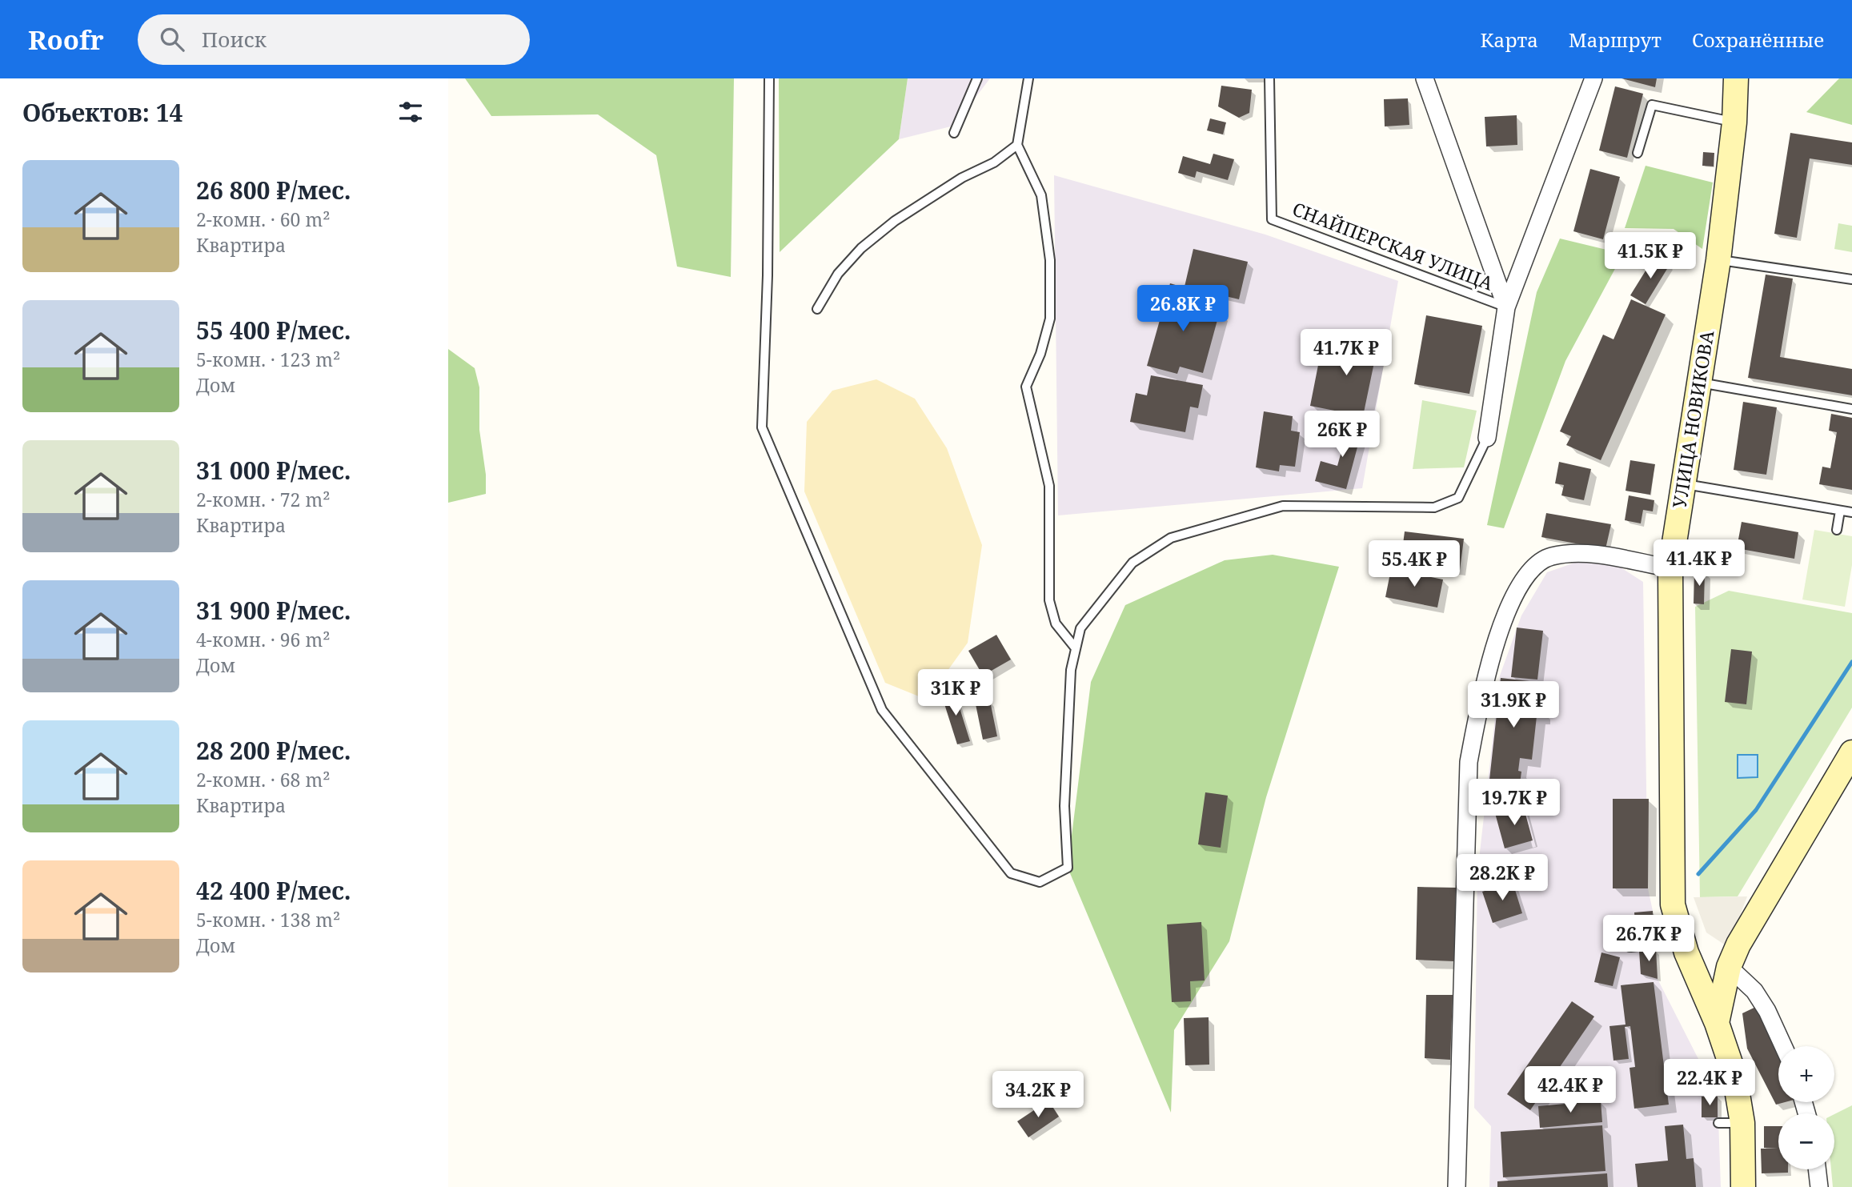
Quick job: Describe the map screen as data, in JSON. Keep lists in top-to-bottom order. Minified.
{"streets":{"main road":["УЛИЦА НОВИКОВА"],"lane":["СНАЙПЕРСКАЯ УЛИЦА"]},"page":{"header":"Roofr","search":"Поиск","nav":["Карта","Маршрут","Сохранённые"],"heading":"Объектов: 14","list":[{"name":"26 800 ₽/мес.","note":"2-комн. · 60 m² · Квартира"},{"name":"55 400 ₽/мес.","note":"5-комн. · 123 m² · Дом"},{"name":"31 000 ₽/мес.","note":"2-комн. · 72 m² · Квартира"},{"name":"31 900 ₽/мес.","note":"4-комн. · 96 m² · Дом"},{"name":"28 200 ₽/мес.","note":"2-комн. · 68 m² · Квартира"},{"name":"42 400 ₽/мес.","note":"5-комн. · 138 m² · Дом"}],"price":["41.5K ₽","26.8K ₽","41.7K ₽","26K ₽","41.4K ₽","55.4K ₽","31K ₽","31.9K ₽","19.7K ₽","28.2K ₽","26.7K ₽","22.4K ₽","42.4K ₽","34.2K ₽"],"map_buttons":["+","−"]}}
